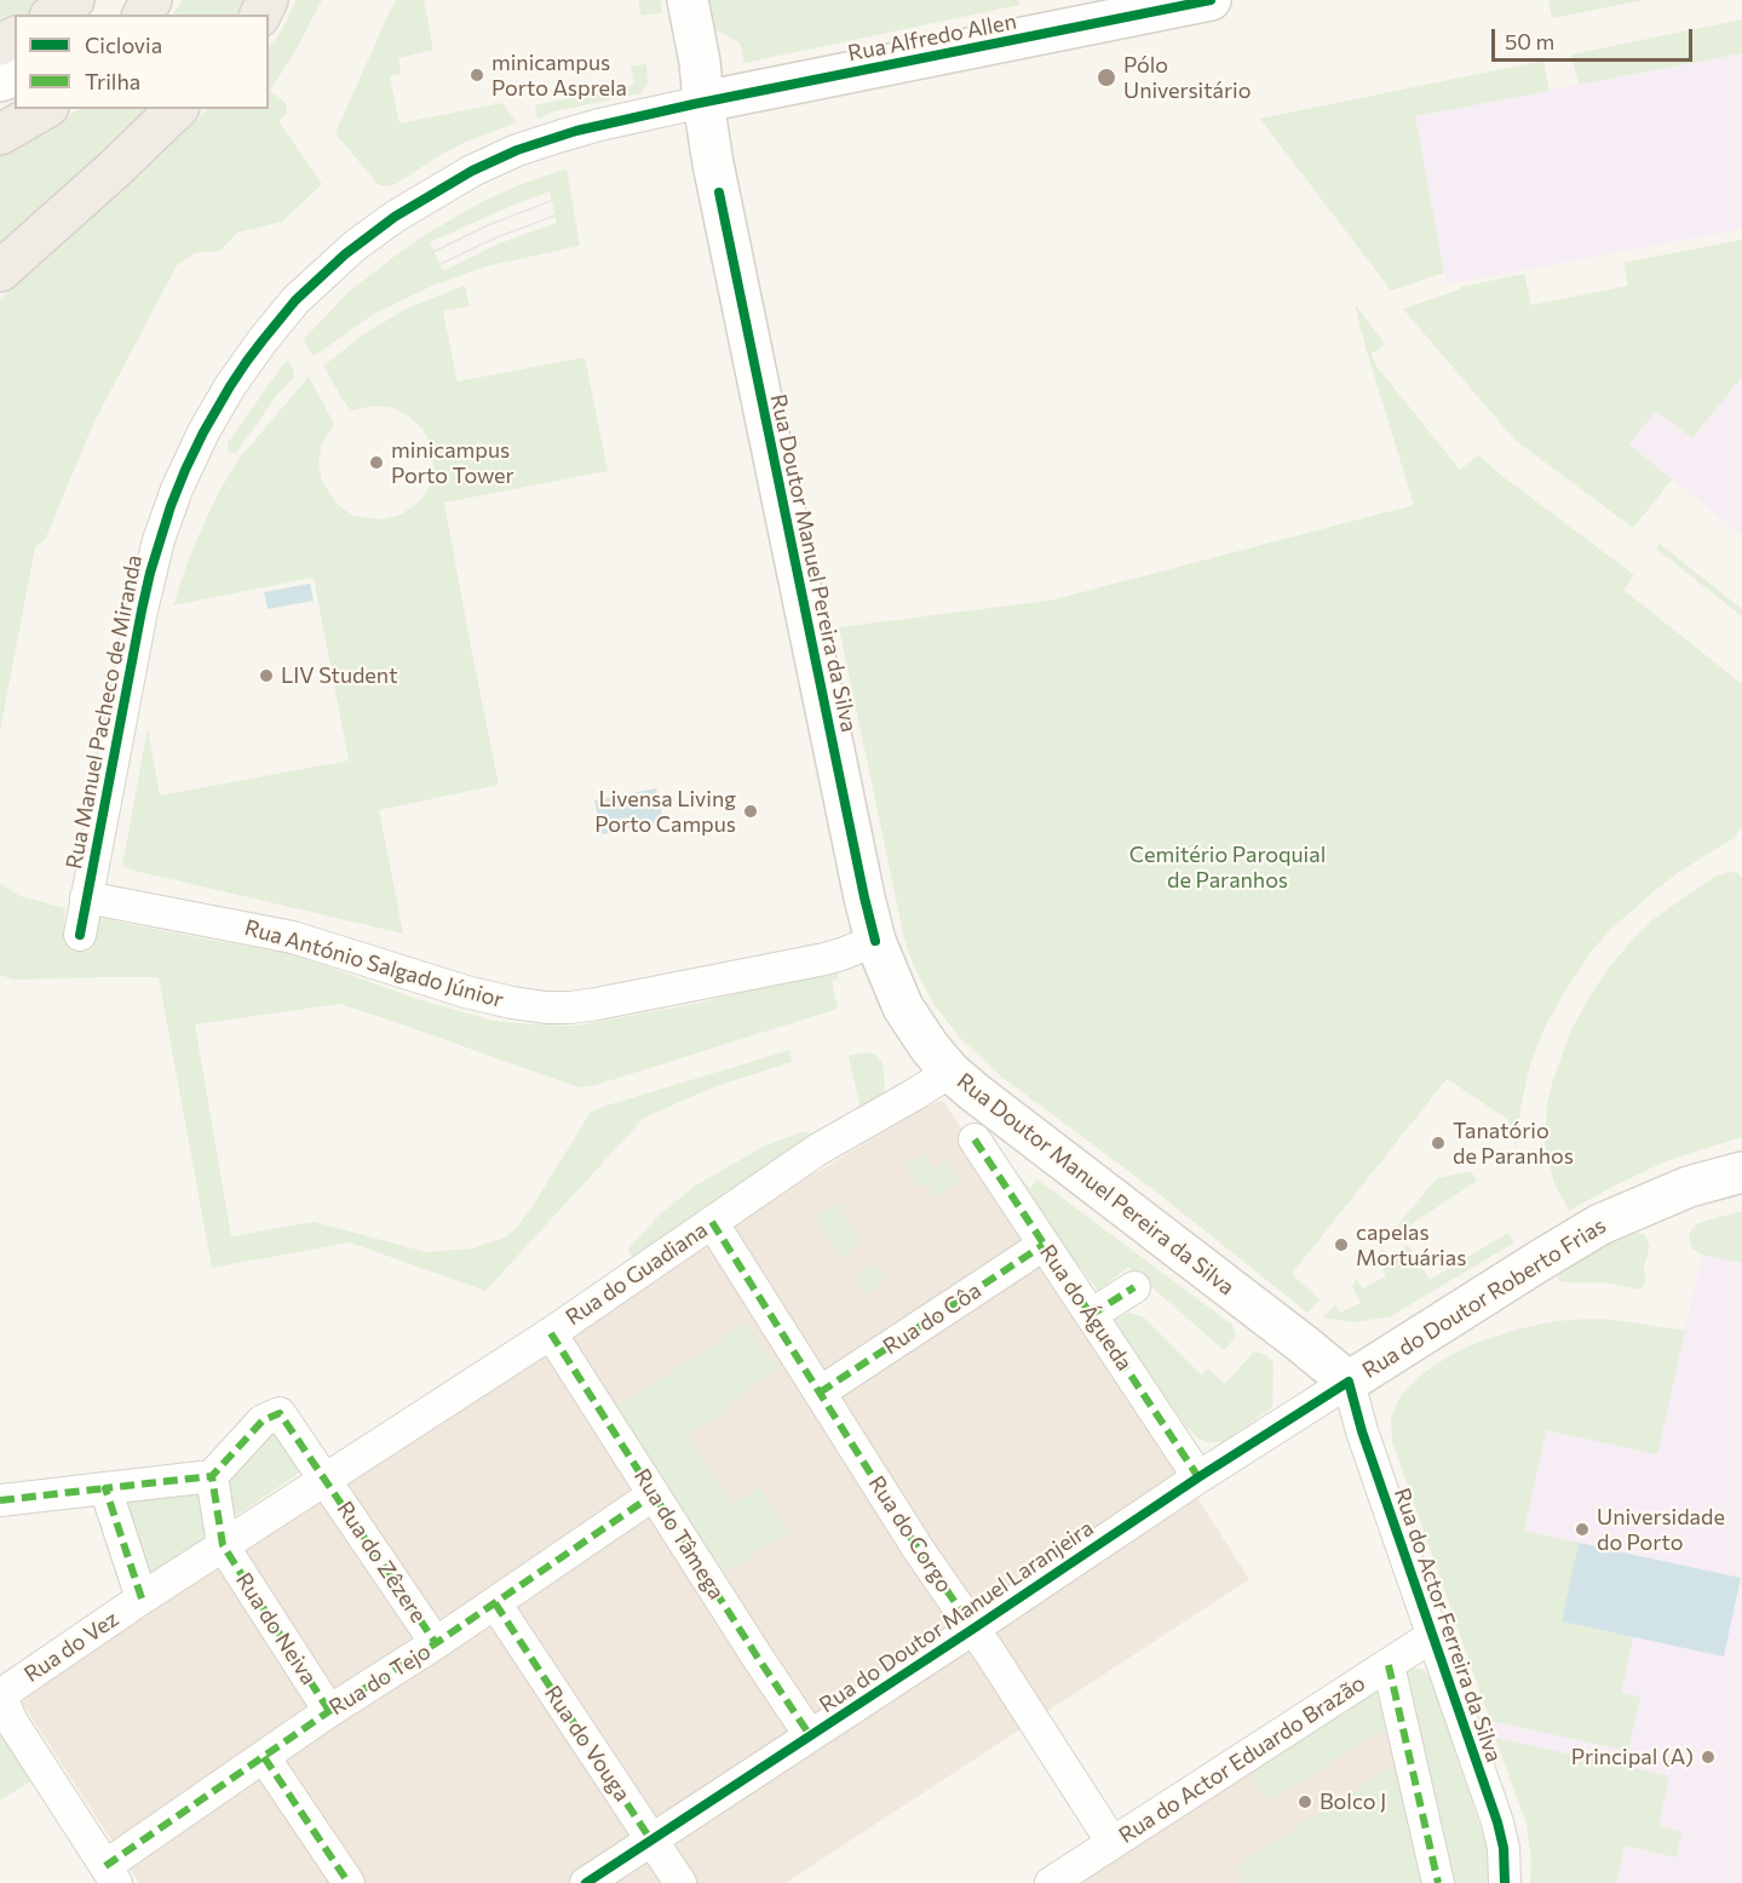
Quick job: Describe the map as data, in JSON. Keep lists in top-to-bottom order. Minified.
{"streets":{"main road":["Rua Alfredo Allen","Rua Doutor Manuel Pereira da Silva","Rua do Doutor Roberto Frias"],"street":["Rua Manuel Pacheco de Miranda","Rua António Salgado Júnior","Rua do Guadiana","Rua do Águeda","Rua do Côa","Rua do Tâmega","Rua do Corgo","Rua do Zêzere","Rua do Doutor Manuel Laranjeira","Rua do Actor Ferreira da Silva","Rua do Neiva","Rua do Vez","Rua do Tejo","Rua do Vouga","Rua do Actor Eduardo Brazão"]},"crossings":[["Rua Alfredo Allen","Rua Doutor Manuel Pereira da Silva"],["Rua Alfredo Allen","Rua Manuel Pacheco de Miranda"],["Rua Doutor Manuel Pereira da Silva","Rua Manuel Pacheco de Miranda"],["Rua Doutor Manuel Pereira da Silva","Rua António Salgado Júnior"],["Rua Doutor Manuel Pereira da Silva","Rua do Guadiana"],["Rua Doutor Manuel Pereira da Silva","Rua do Doutor Roberto Frias"],["Rua Doutor Manuel Pereira da Silva","Rua do Doutor Manuel Laranjeira"],["Rua Doutor Manuel Pereira da Silva","Rua do Actor Ferreira da Silva"],["Rua Manuel Pacheco de Miranda","Rua António Salgado Júnior"],["Rua do Guadiana","Rua do Tâmega"],["Rua do Guadiana","Rua do Corgo"],["Rua do Guadiana","Rua do Zêzere"],["Rua do Guadiana","Rua do Neiva"],["Rua do Guadiana","Rua do Vez"],["Rua do Doutor Roberto Frias","Rua do Doutor Manuel Laranjeira"],["Rua do Doutor Roberto Frias","Rua do Actor Ferreira da Silva"],["Rua do Águeda","Rua do Côa"],["Rua do Águeda","Rua do Doutor Manuel Laranjeira"],["Rua do Côa","Rua do Corgo"],["Rua do Tâmega","Rua do Doutor Manuel Laranjeira"],["Rua do Tâmega","Rua do Tejo"],["Rua do Corgo","Rua do Doutor Manuel Laranjeira"],["Rua do Corgo","Rua do Actor Eduardo Brazão"],["Rua do Zêzere","Rua do Tejo"],["Rua do Doutor Manuel Laranjeira","Rua do Actor Ferreira da Silva"],["Rua do Doutor Manuel Laranjeira","Rua do Vouga"],["Rua do Actor Ferreira da Silva","Rua do Actor Eduardo Brazão"],["Rua do Neiva","Rua do Vez"],["Rua do Neiva","Rua do Tejo"],["Rua do Tejo","Rua do Vouga"]],"parks":["Cemitério Paroquial de Paranhos"],"places":["minicampus Porto Asprela","Pólo Universitário","minicampus Porto Tower","LIV Student","Livensa Living Porto Campus","Tanatório de Paranhos","capelas Mortuárias","Universidade do Porto","Principal (A)","Bolco J"],"legend":["Ciclovia","Trilha"],"scale_bar":"50 m"}
